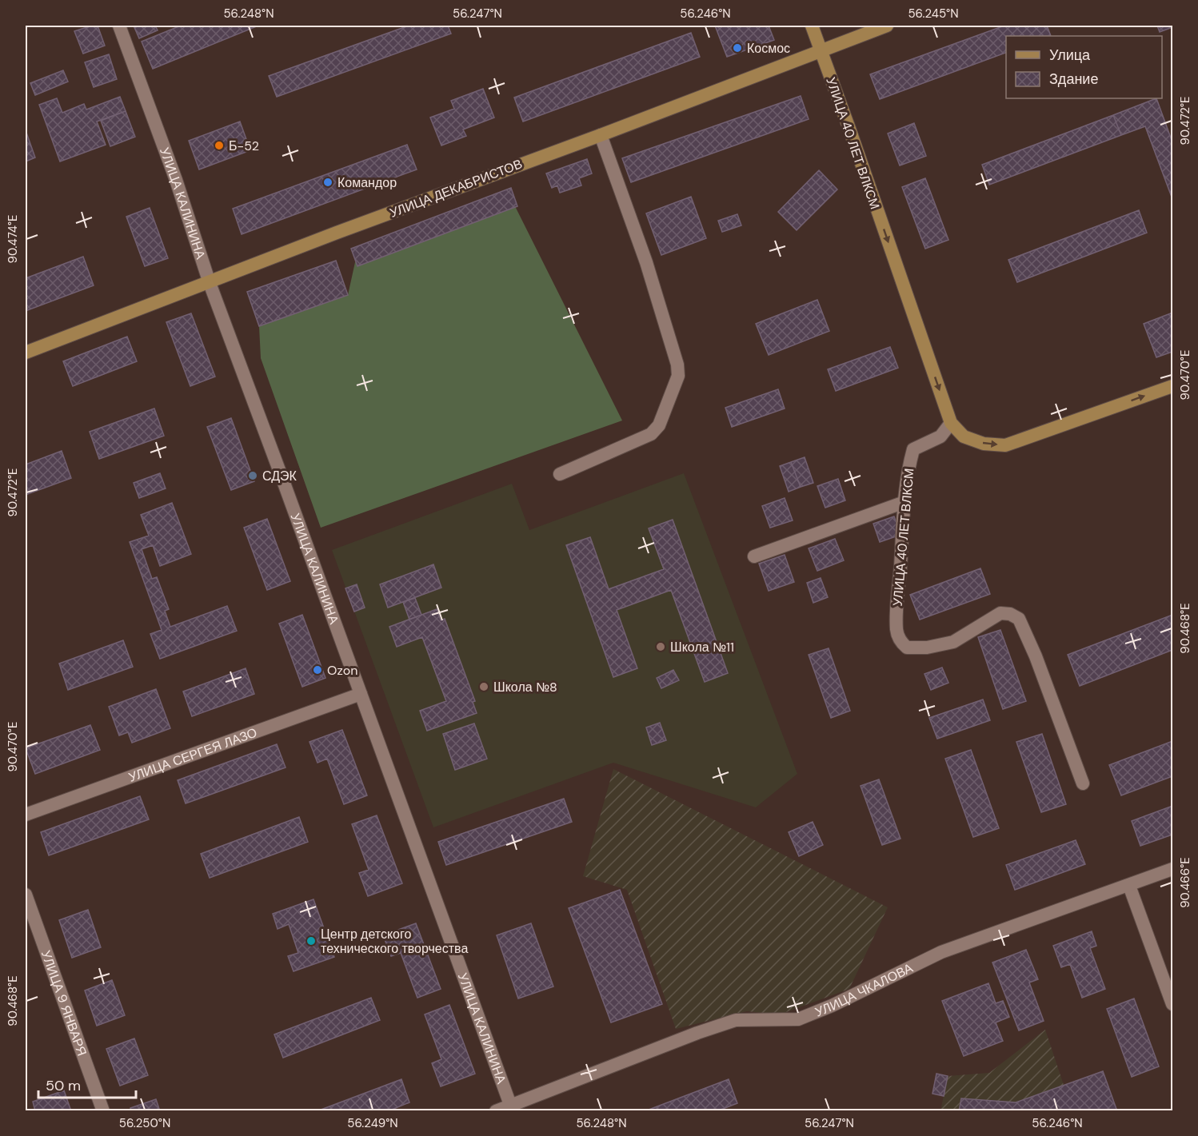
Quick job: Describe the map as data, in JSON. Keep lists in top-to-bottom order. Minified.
{"streets":{"main road":["УЛИЦА 40 ЛЕТ ВЛКСМ","УЛИЦА ДЕКАБРИСТОВ"],"street":["УЛИЦА КАЛИНИНА","УЛИЦА СЕРГЕЯ ЛАЗО","УЛИЦА ЧКАЛОВА","УЛИЦА 9 ЯНВАРЯ"]},"crossings":[["УЛИЦА 40 ЛЕТ ВЛКСМ","УЛИЦА ДЕКАБРИСТОВ"],["УЛИЦА ДЕКАБРИСТОВ","УЛИЦА КАЛИНИНА"],["УЛИЦА КАЛИНИНА","УЛИЦА СЕРГЕЯ ЛАЗО"],["УЛИЦА КАЛИНИНА","УЛИЦА ЧКАЛОВА"]],"one_way":["УЛИЦА 40 ЛЕТ ВЛКСМ"],"places":["Космос","Б-52","Командор","СДЭК","Школа №11","Ozon","Школа №8","Центр детского технического творчества"],"legend":["Улица","Здание"],"scale_bar":"50 m","coordinates":["56.248°N","56.247°N","56.246°N","56.245°N","90.472°E","90.474°E","90.470°E","90.468°E","90.466°E","56.250°N","56.249°N"]}
